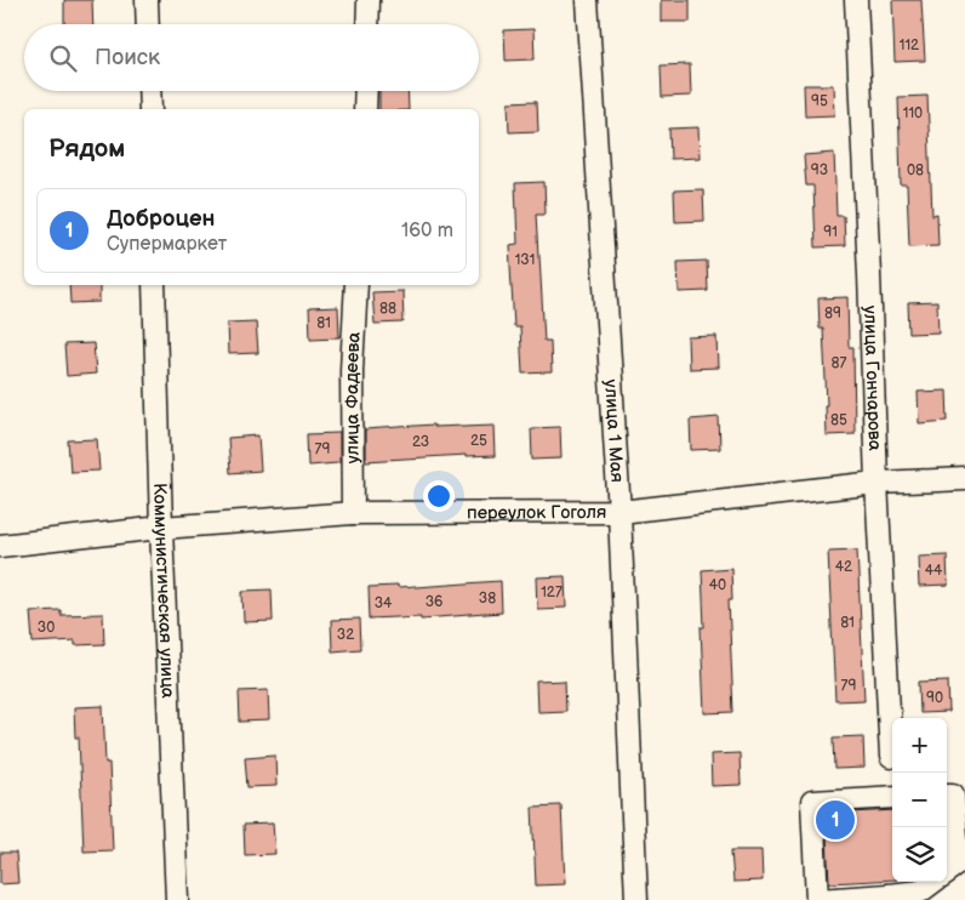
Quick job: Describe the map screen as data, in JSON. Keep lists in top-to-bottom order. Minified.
{"streets":{"street":["улица Гончарова","улица Фадеева","улица 1 Мая","переулок Гоголя","Коммунистическая улица"]},"crossings":[["улица Гончарова","переулок Гоголя"],["улица Фадеева","переулок Гоголя"],["улица 1 Мая","переулок Гоголя"],["переулок Гоголя","Коммунистическая улица"]],"house_numbers":["112","95","110","93","08","91","131","88","89","81","87","85","25","23","79","42","44","40","127","38","36","34","81","30","32","79","90"],"page":{"search":"Поиск","heading":"Рядом","list":[{"mark":"1","name":"Доброцен","note":"Супермаркет","value":"160 m"}],"map_buttons":["+","−"],"pins":"1"}}
